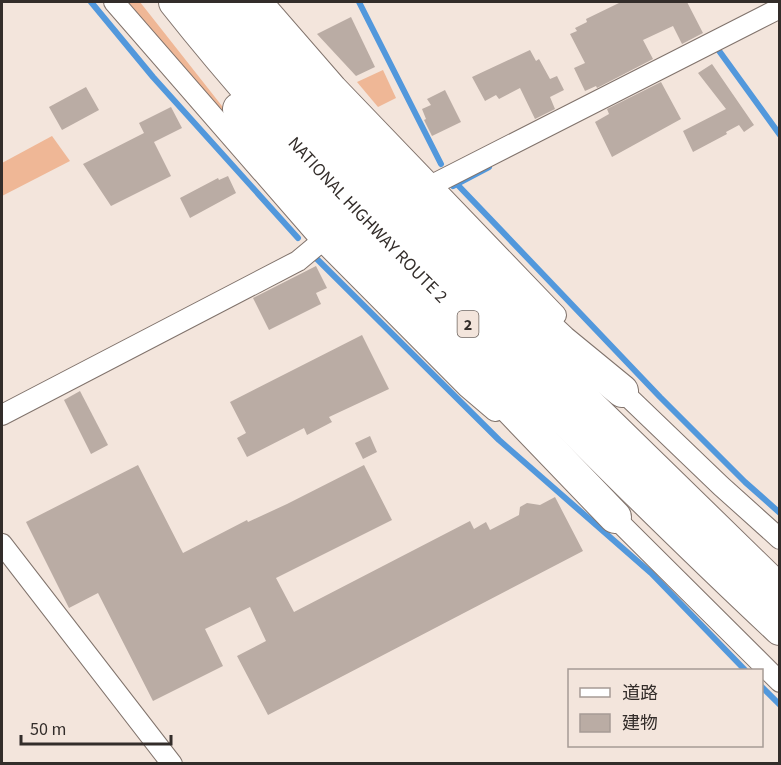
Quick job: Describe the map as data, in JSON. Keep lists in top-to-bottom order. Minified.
{"streets":{"highway":["NATIONAL HIGHWAY ROUTE 2","2"]},"legend":["道路","建物"],"scale_bar":"50 m"}
